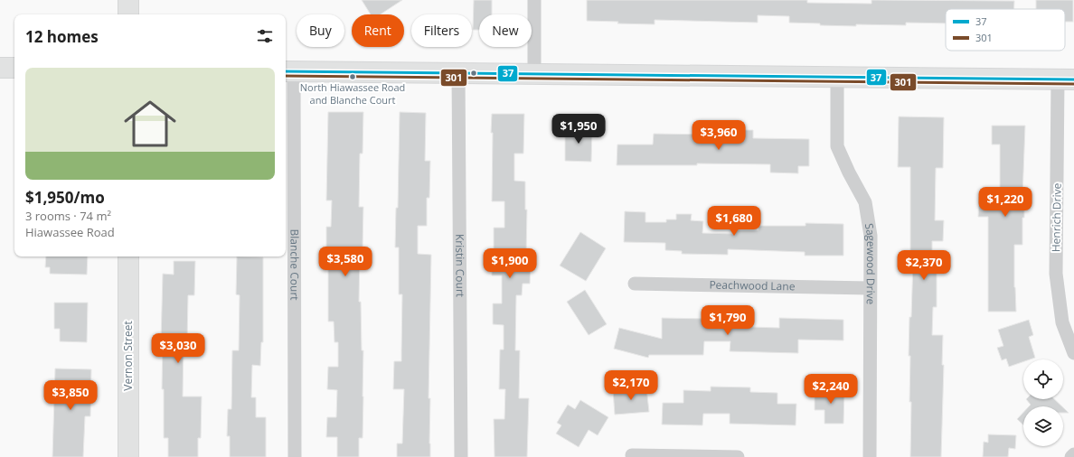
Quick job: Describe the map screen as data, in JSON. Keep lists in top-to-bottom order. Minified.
{"streets":{"main road":["Vernon Street"],"street":["Henrich Drive","Sagewood Drive","Blanche Court","Kristin Court","Peachwood Lane"]},"crossings":[["Sagewood Drive","Peachwood Lane"]],"places":["North Hiawassee Road and Blanche Court"],"lines":["transit line 37","transit line 301"],"legend":["37","301"],"page":{"chip":["Buy","Rent","Filters","New"],"heading":"12 homes","list":[{"name":"$1,950/mo","note":"3 rooms · 74 m² · Hiawassee Road"}],"price":["$1,950","$3,960","$1,220","$1,680","$3,580","$1,900","$2,370","$1,790","$3,030","$2,170","$2,240","$3,850"]}}
